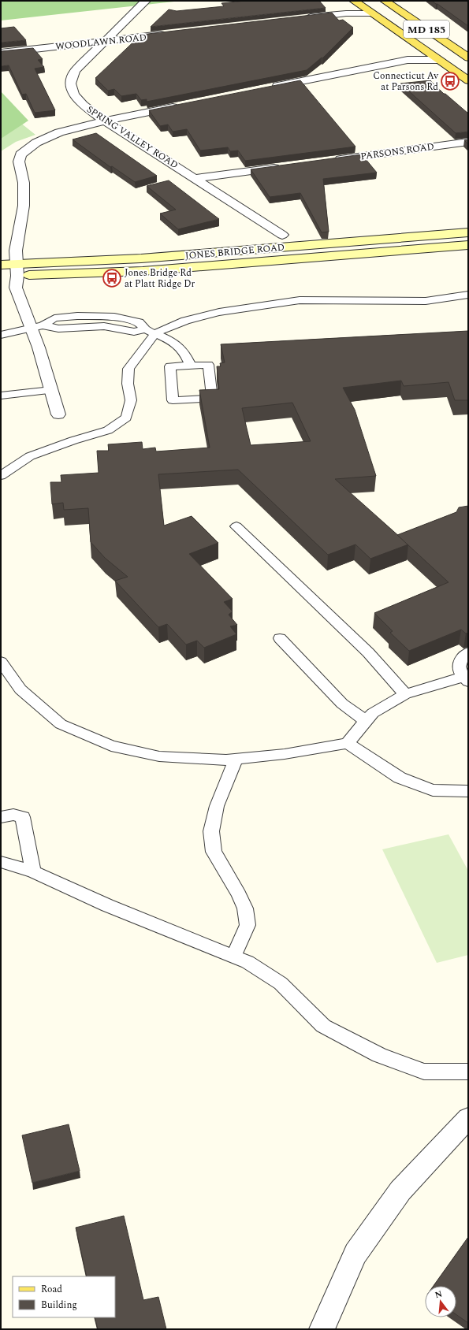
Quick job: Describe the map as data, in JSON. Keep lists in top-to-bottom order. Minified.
{"streets":{"main road":["MD 185","JONES BRIDGE ROAD"],"street":["WOODLAWN ROAD","SPRING VALLEY ROAD","PARSONS ROAD"]},"crossings":[["WOODLAWN ROAD","SPRING VALLEY ROAD"]],"places":{"bus stop":["Connecticut Av at Parsons Rd","Jones Bridge Rd at Platt Ridge Dr"]},"legend":["Road","Building"],"north":"top"}
